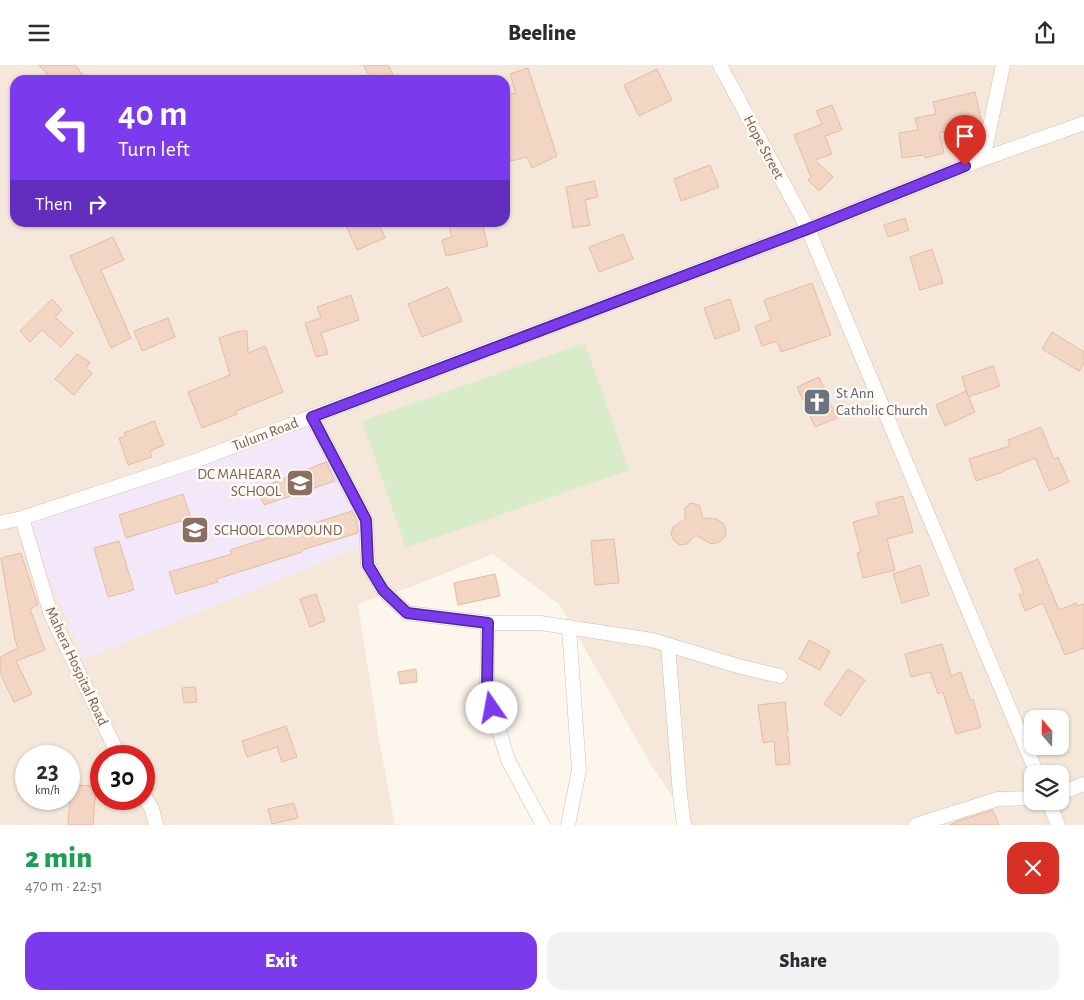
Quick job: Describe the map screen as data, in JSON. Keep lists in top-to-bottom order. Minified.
{"streets":{"street":["Hope Street","Tulum Road","Mahera Hospital Road"]},"crossings":[["Hope Street","Tulum Road"],["Tulum Road","Mahera Hospital Road"]],"places":{"church":["St Ann Catholic Church"],"school or university":["DC MAHEARA SCHOOL","SCHOOL COMPOUND"]},"north":"top","page":{"header":"Beeline","turn":["40 m","Turn left"],"then":"Then","speed":"23 km/h","limit":"30","heading":["2 min","470 m · 22:51"],"buttons":["Exit","Share"]}}
